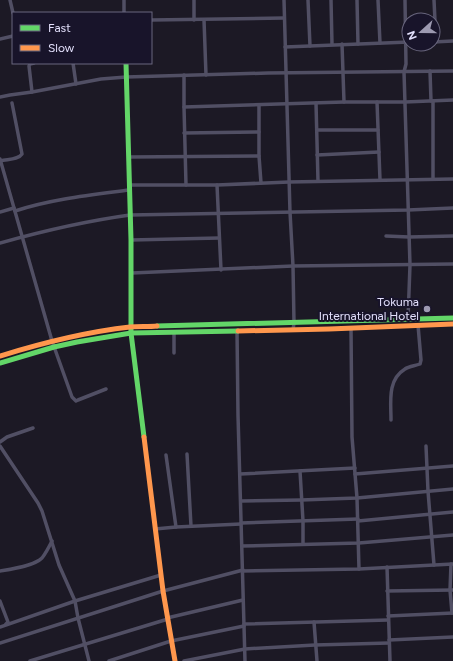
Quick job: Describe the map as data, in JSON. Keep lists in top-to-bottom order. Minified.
{"places":["Tokuma International Hotel"],"legend":["Fast","Slow"],"north":"left"}
